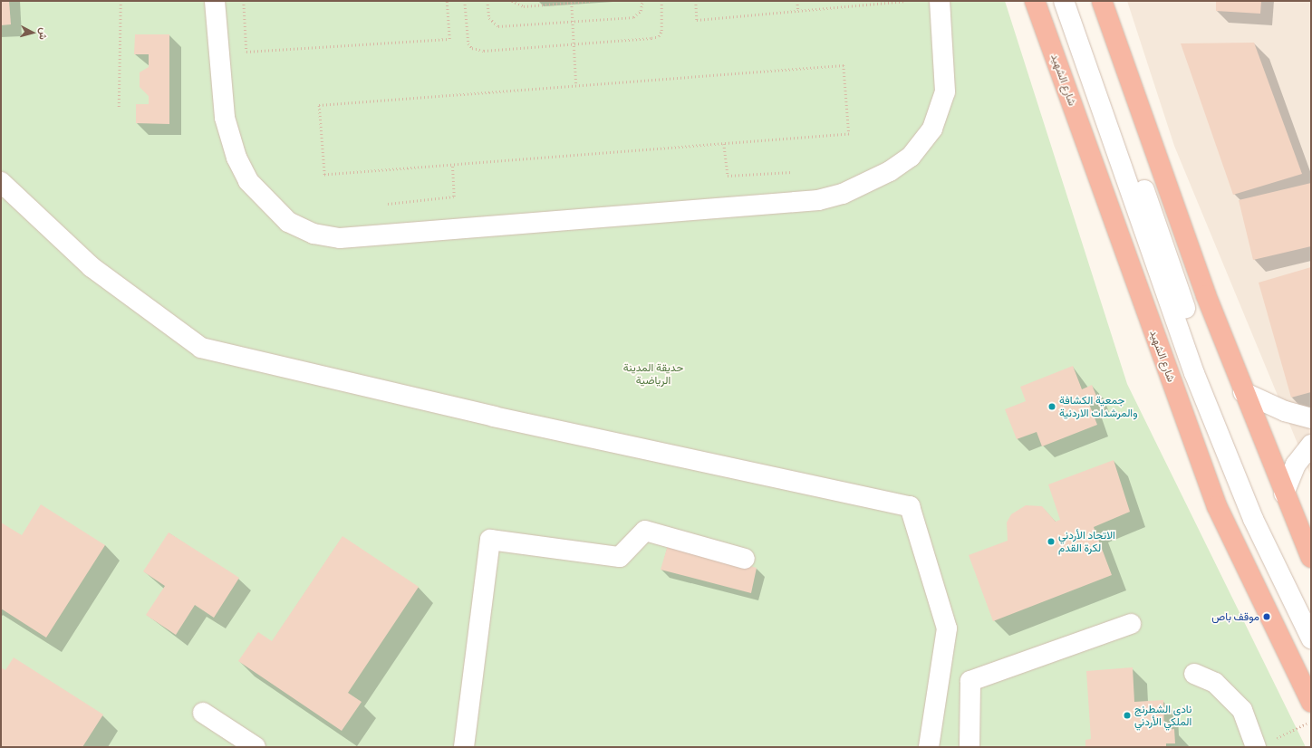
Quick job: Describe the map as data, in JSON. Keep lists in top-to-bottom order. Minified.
{"streets":{"highway":["شارع الشهيد"]},"parks":["حديقة المدينة الرياضية"],"places":["جمعية الكشافة والمرشدات الاردنية","الاتحاد الأردني لكرة القدم","موقف باص","نادي الشطرنج الملكي الأردني"],"north":"right"}
